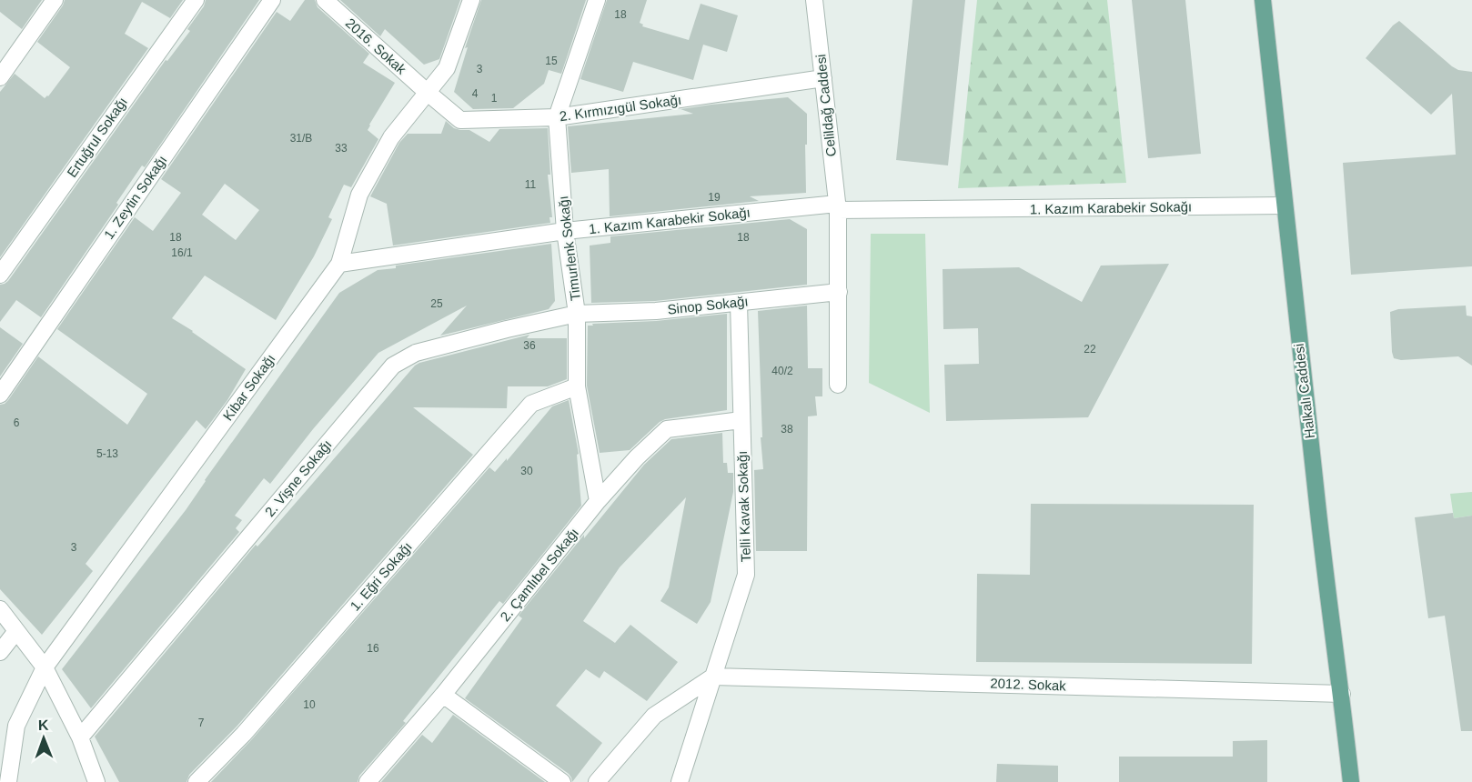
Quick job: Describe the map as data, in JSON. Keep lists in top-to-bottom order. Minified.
{"streets":{"main road":["Halkalı Caddesi"],"street":["2016. Sokak","Celildağ Caddesi","2. Kırmızıgül Sokağı","Ertuğrul Sokağı","1. Zeytin Sokağı","1. Kazım Karabekir Sokağı","Timurlenk Sokağı","Sinop Sokağı","Kibar Sokağı","2. Vişne Sokağı","Telli Kavak Sokağı","2. Çamlıbel Sokağı","1. Eğri Sokağı","2012. Sokak"]},"crossings":[["2016. Sokak","2. Kırmızıgül Sokağı"],["2016. Sokak","Kibar Sokağı"],["Celildağ Caddesi","2. Kırmızıgül Sokağı"],["Celildağ Caddesi","1. Kazım Karabekir Sokağı"],["Celildağ Caddesi","Sinop Sokağı"],["2. Kırmızıgül Sokağı","Timurlenk Sokağı"],["2. Kırmızıgül Sokağı","Kibar Sokağı"],["1. Kazım Karabekir Sokağı","Timurlenk Sokağı"],["1. Kazım Karabekir Sokağı","Kibar Sokağı"],["1. Kazım Karabekir Sokağı","Halkalı Caddesi"],["Timurlenk Sokağı","Sinop Sokağı"],["Timurlenk Sokağı","2. Vişne Sokağı"],["Timurlenk Sokağı","2. Çamlıbel Sokağı"],["Timurlenk Sokağı","1. Eğri Sokağı"],["Sinop Sokağı","2. Vişne Sokağı"],["Sinop Sokağı","Telli Kavak Sokağı"],["Halkalı Caddesi","2012. Sokak"],["Telli Kavak Sokağı","2. Çamlıbel Sokağı"],["Telli Kavak Sokağı","2012. Sokak"]],"house_numbers":["18","15","3","4","1","31/B","33","11","19","18","18","16/1","25","36","22","40/2","6","38","5-13","30","3","16","10","7"],"north":"top"}
